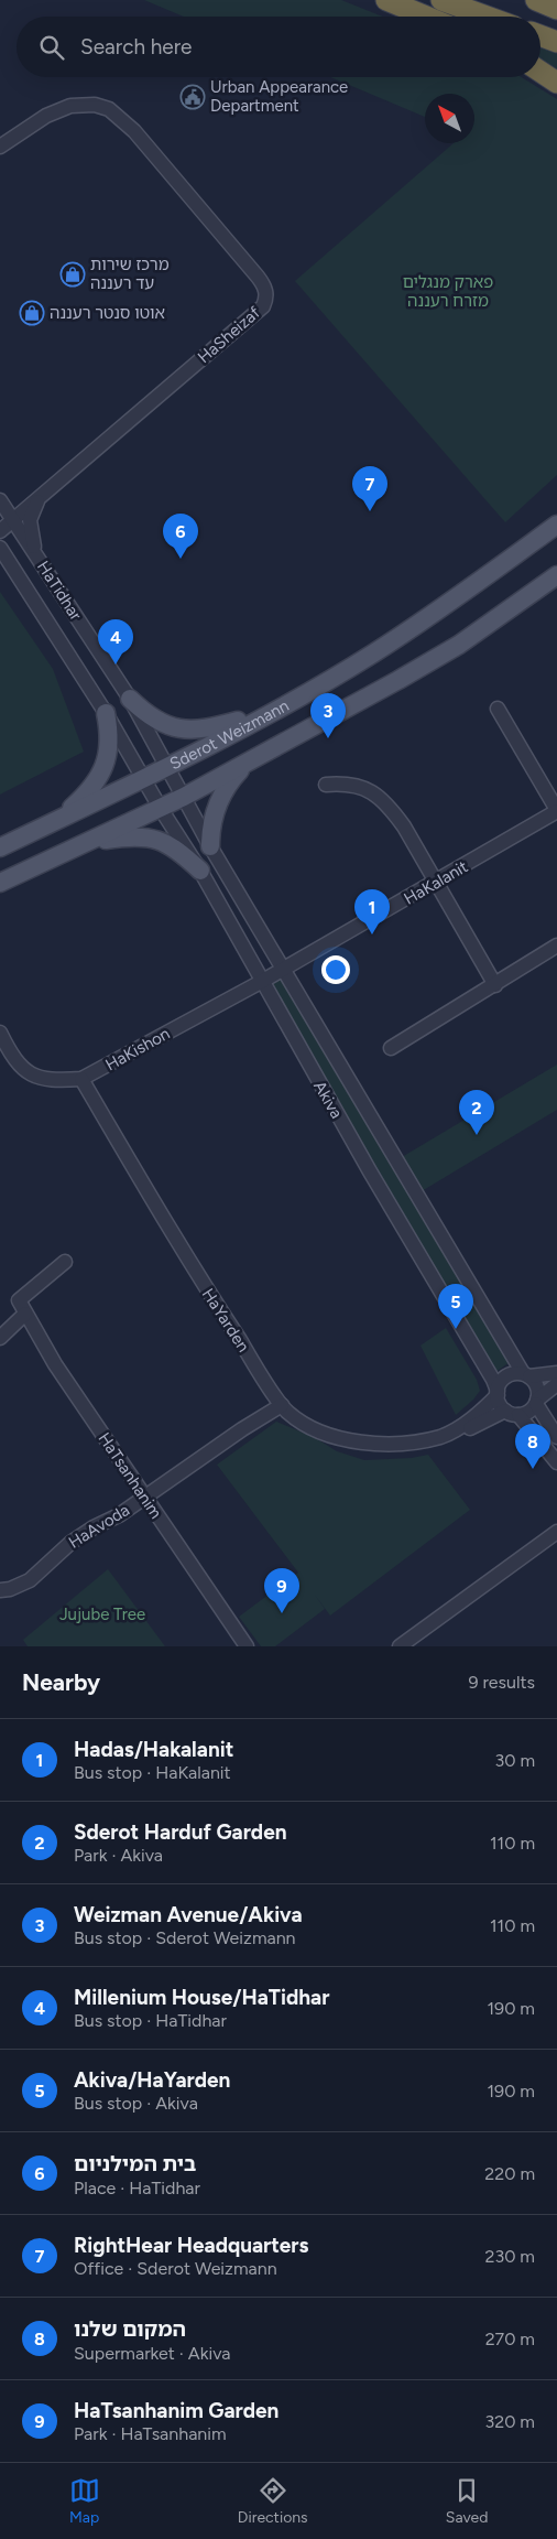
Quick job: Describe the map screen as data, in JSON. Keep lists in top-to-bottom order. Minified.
{"streets":{"main road":["Sderot Weizmann"],"street":["HaSheizaf","HaTidhar","HaKalanit","HaKishon","Akiva","HaYarden","HaTsanhanim","HaAvoda"]},"crossings":[["HaSheizaf","HaTidhar"],["HaTidhar","Sderot Weizmann"],["HaTidhar","Akiva"],["Sderot Weizmann","Akiva"],["HaKalanit","HaKishon"],["HaKalanit","Akiva"],["HaKishon","Akiva"],["HaKishon","HaYarden"],["Akiva","HaYarden"],["HaYarden","HaAvoda"],["HaTsanhanim","HaAvoda"]],"parks":["פארק מנגלים מזרח רעננה","Jujube Tree"],"places":{"public building":["Urban Appearance Department"],"shop":["מרכז שירות עד רעננה","אוטו סנטר רעננה"]},"north":"top left","page":{"search":"Search here","pins":["7","6","4","3","1","2","5","8","9"],"heading":["Nearby","9 results"],"list":[{"mark":"1","name":"Hadas/Hakalanit","note":"Bus stop · HaKalanit","value":"30 m"},{"mark":"2","name":"Sderot Harduf Garden","note":"Park · Akiva","value":"110 m"},{"mark":"3","name":"Weizman Avenue/Akiva","note":"Bus stop · Sderot Weizmann","value":"110 m"},{"mark":"4","name":"Millenium House/HaTidhar","note":"Bus stop · HaTidhar","value":"190 m"},{"mark":"5","name":"Akiva/HaYarden","note":"Bus stop · Akiva","value":"190 m"},{"mark":"6","name":"בית המילניום","note":"Place · HaTidhar","value":"220 m"},{"mark":"7","name":"RightHear Headquarters","note":"Office · Sderot Weizmann","value":"230 m"},{"mark":"8","name":"המקום שלנו","note":"Supermarket · Akiva","value":"270 m"},{"mark":"9","name":"HaTsanhanim Garden","note":"Park · HaTsanhanim","value":"320 m"}],"nav":["Map","Directions","Saved"]}}
